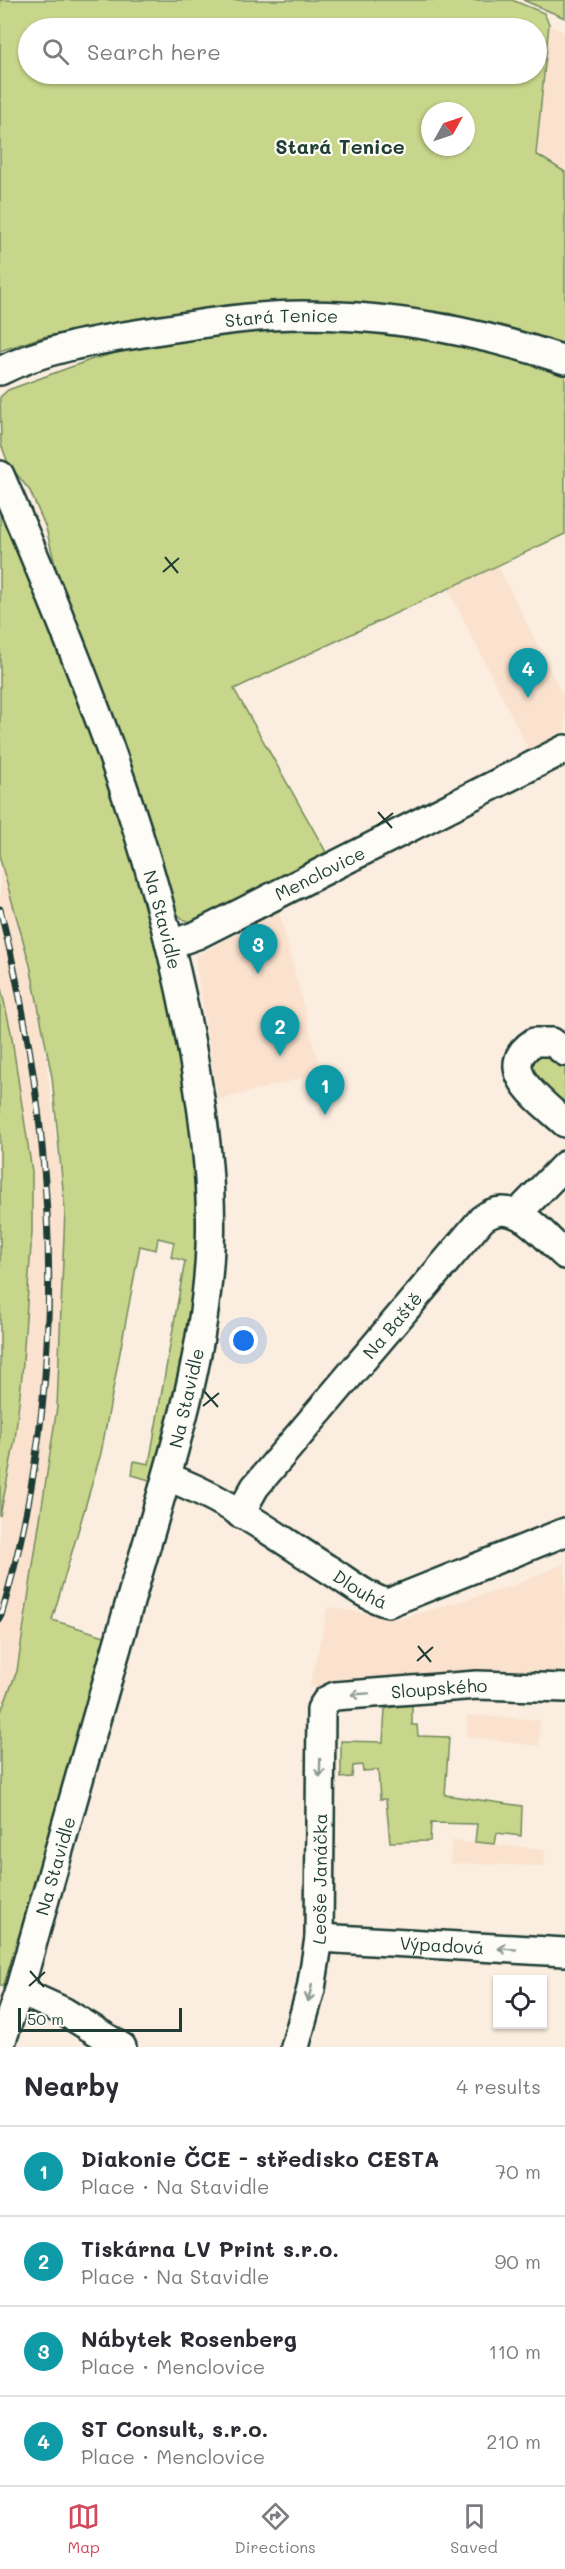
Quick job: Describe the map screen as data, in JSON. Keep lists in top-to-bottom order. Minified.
{"streets":{"street":["Stará Tenice","Menclovice","Na Stavidle","Na Baště","Dlouhá","Sloupského","Leoše Janáčka","Výpadová"]},"crossings":[["Menclovice","Na Stavidle"],["Na Stavidle","Dlouhá"],["Na Baště","Dlouhá"],["Sloupského","Leoše Janáčka"],["Leoše Janáčka","Výpadová"]],"one_way":["Sloupského","Leoše Janáčka","Výpadová"],"districts":["Stará Tenice"],"scale_bar":"50 m","north":"top right","page":{"search":"Search here","pins":["4","3","2","1"],"scale":"50 m","heading":["Nearby","4 results"],"list":[{"mark":"1","name":"Diakonie ČCE - středisko CESTA","note":"Place · Na Stavidle","value":"70 m"},{"mark":"2","name":"Tiskárna LV Print s.r.o.","note":"Place · Na Stavidle","value":"90 m"},{"mark":"3","name":"Nábytek Rosenberg","note":"Place · Menclovice","value":"110 m"},{"mark":"4","name":"ST Consult, s.r.o.","note":"Place · Menclovice","value":"210 m"}],"nav":["Map","Directions","Saved"]}}
